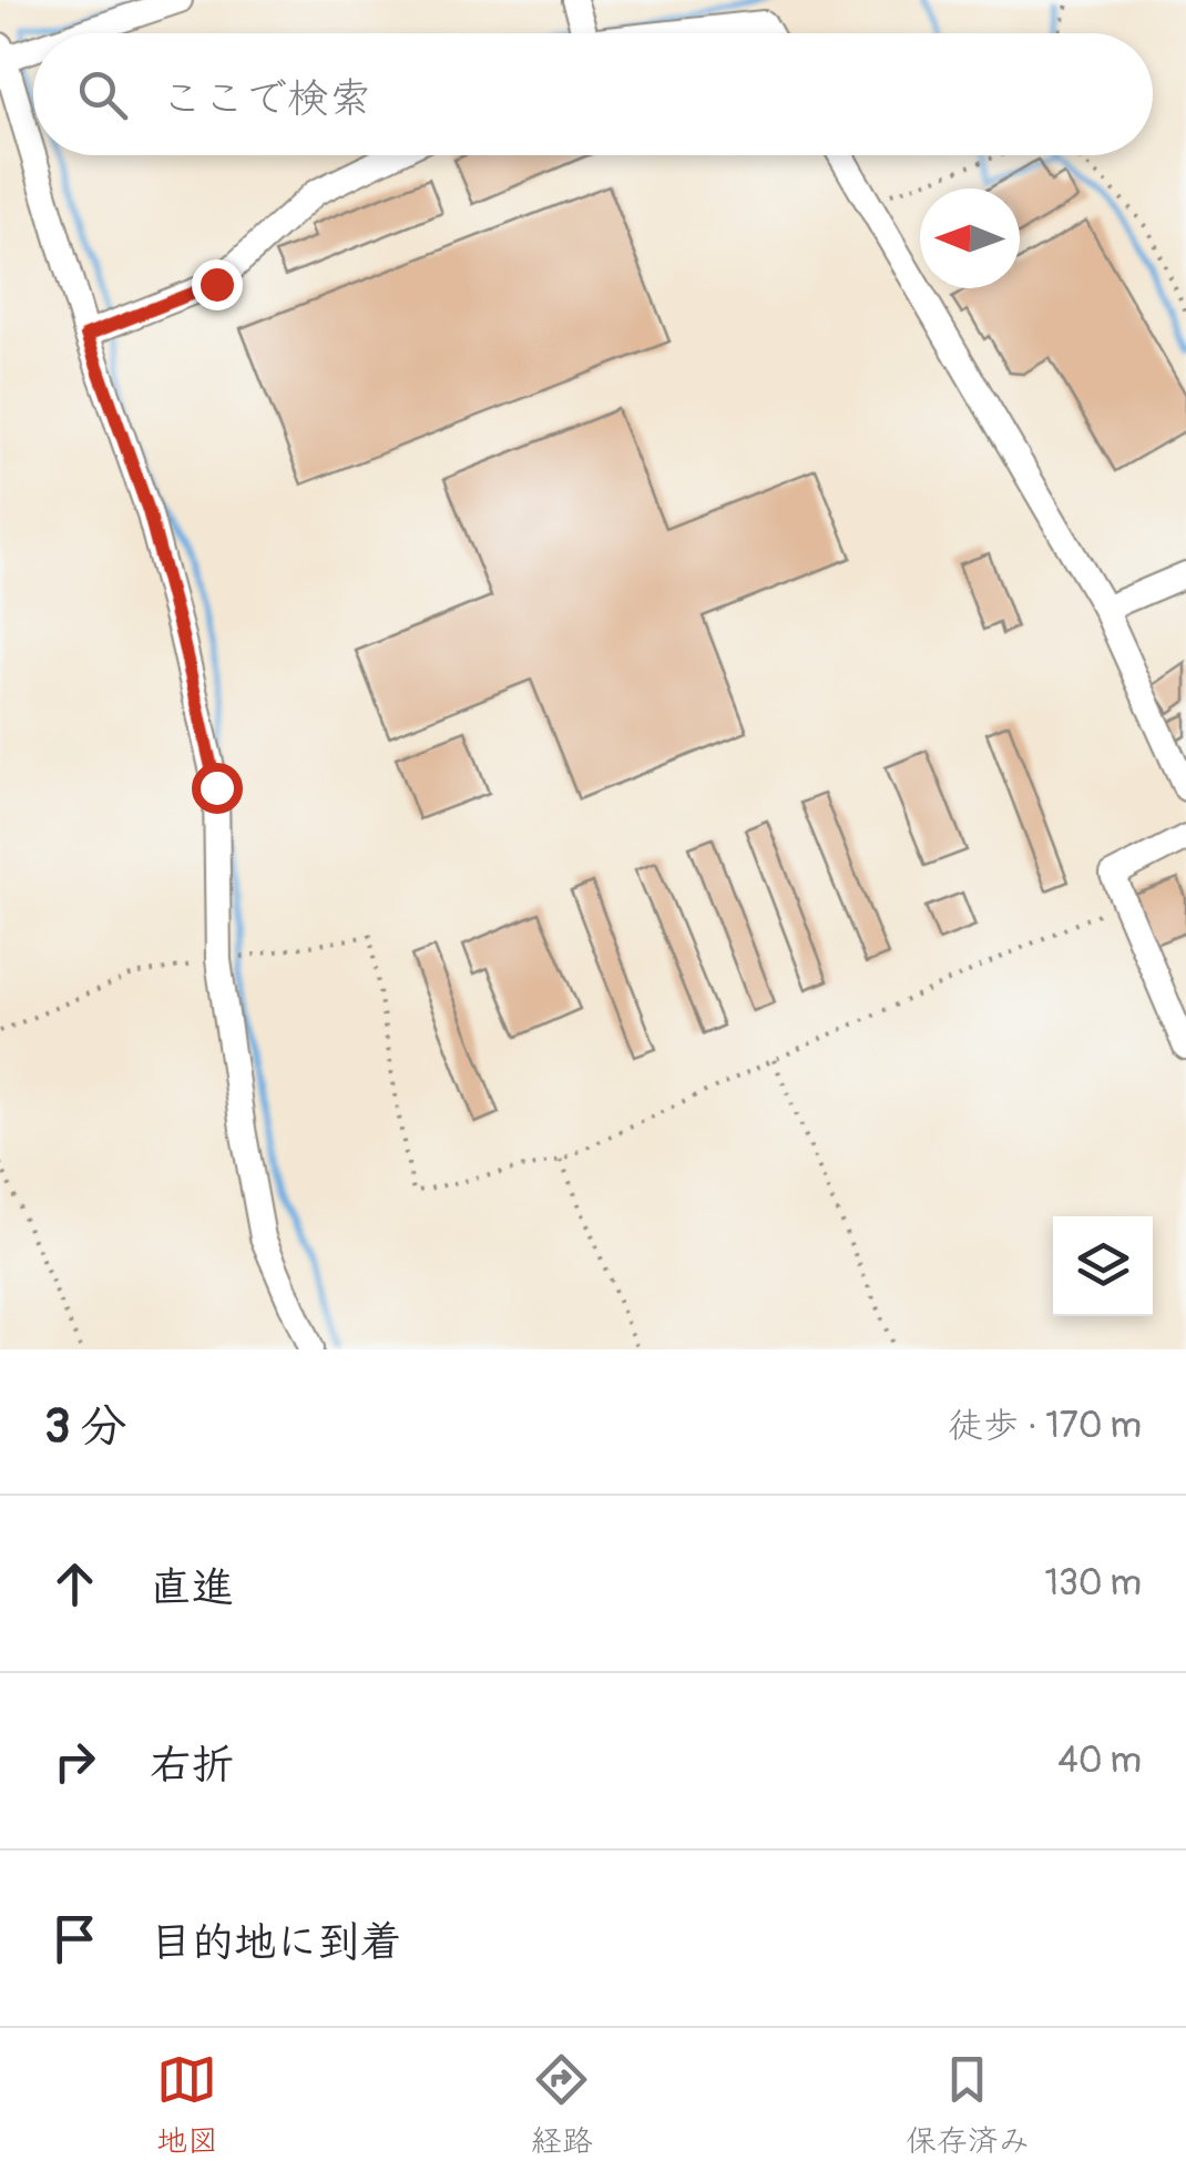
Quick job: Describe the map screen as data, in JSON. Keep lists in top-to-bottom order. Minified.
{"north":"left","page":{"search":"ここで検索","heading":["3 分","徒歩 · 170 m"],"list":[["直進","130 m"],["右折","40 m"],"目的地に到着"],"nav":["地図","経路","保存済み"]}}
